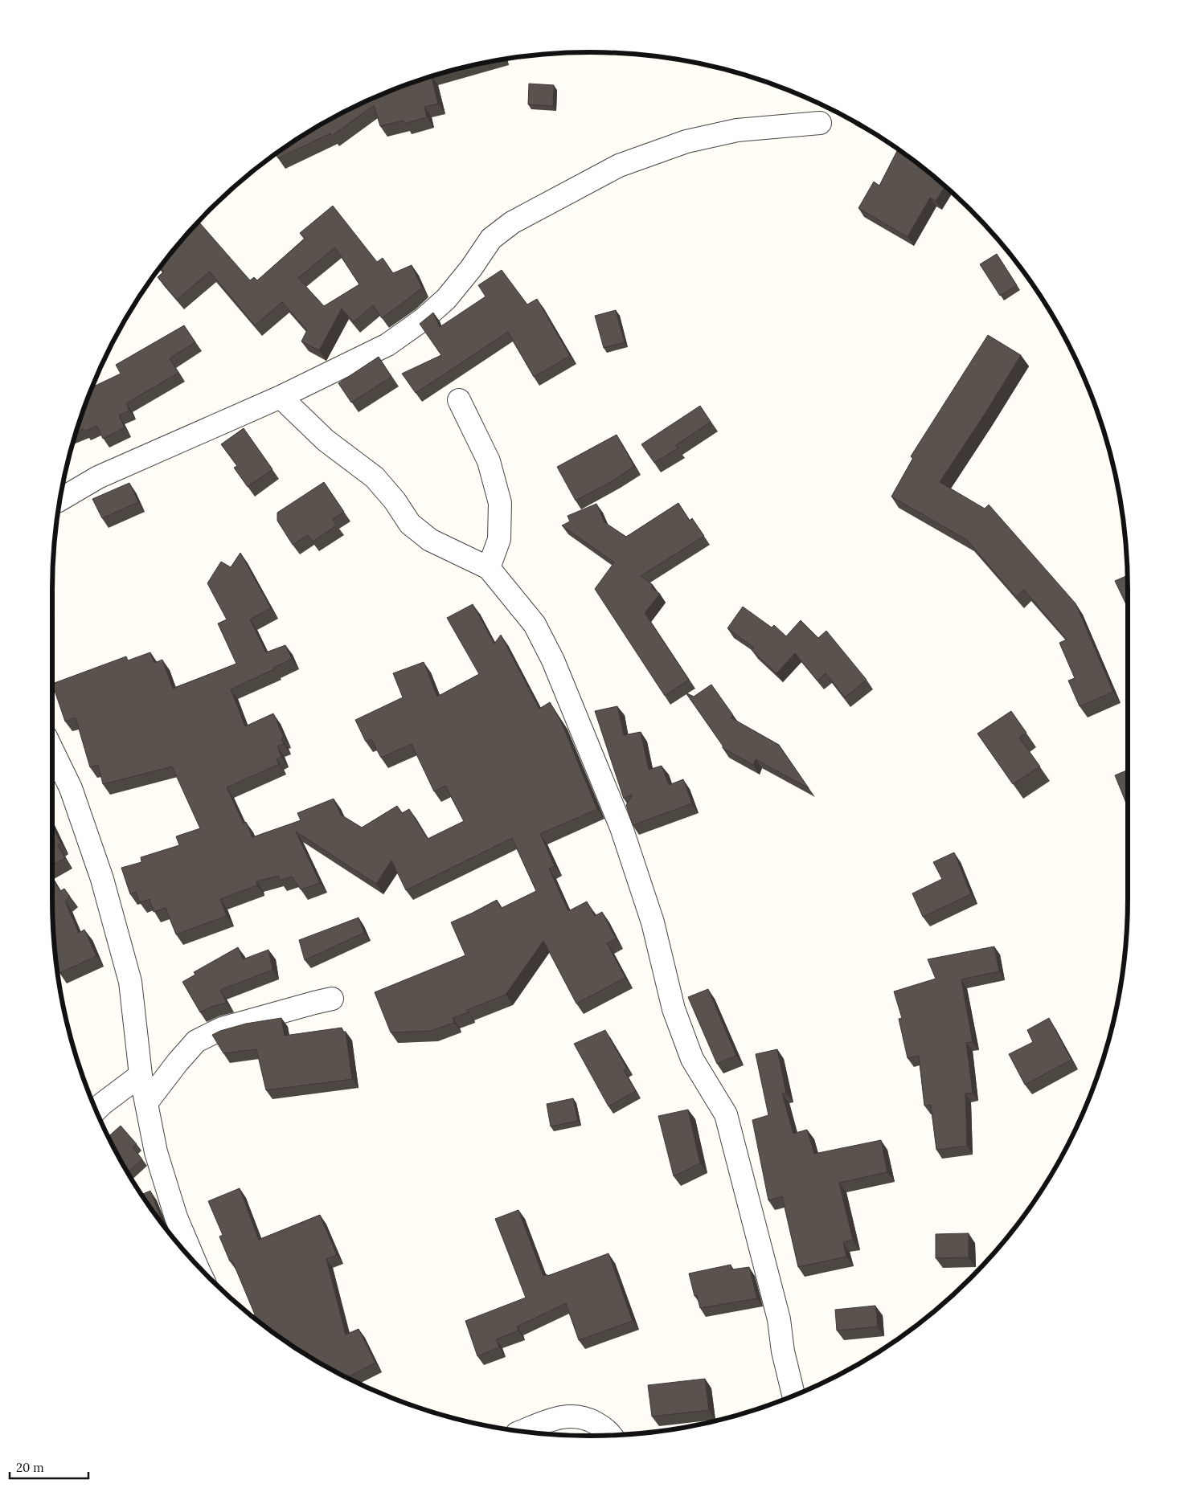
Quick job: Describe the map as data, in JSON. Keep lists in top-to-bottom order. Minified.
{"scale_bar":"20 m"}
